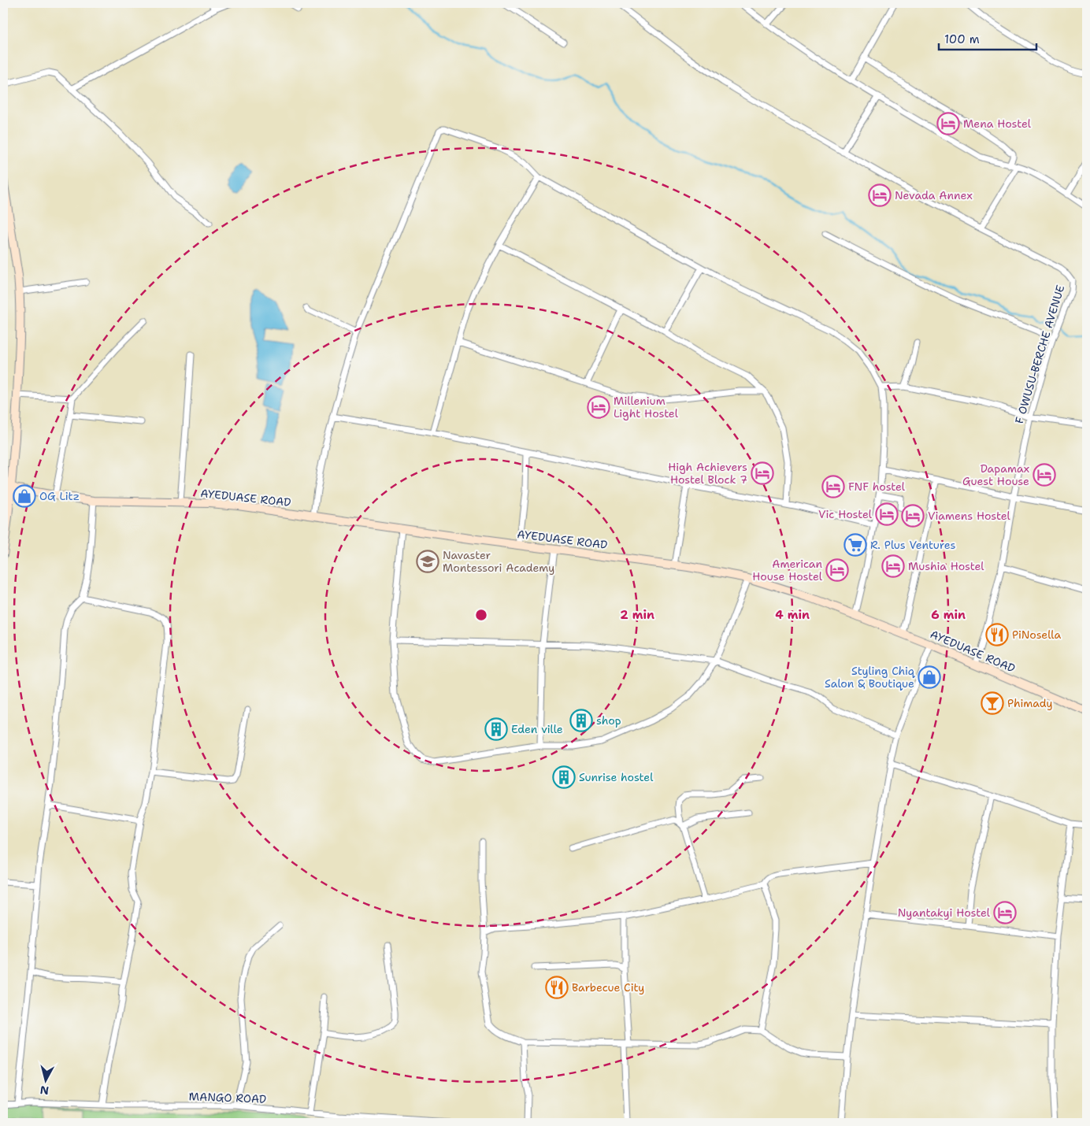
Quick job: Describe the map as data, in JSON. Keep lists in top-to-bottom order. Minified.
{"streets":{"street":["F OWUSU-BERCHE AVENUE","AYEDUASE ROAD","MANGO ROAD"]},"crossings":[["F OWUSU-BERCHE AVENUE","AYEDUASE ROAD"]],"places":{"hotel":["Mena Hostel","Nevada Annex","Millenium Light Hostel","High Achievers Hostel Block 7","Dapamax Guest House","FNF hostel","Vic Hostel","Viamens Hostel","Mushia Hostel","American House Hostel","Nyantakyi Hostel"],"shop":["OG Litz","Styling Chiq Salon & Boutique"],"supermarket":["R. Plus Ventures"],"school or university":["Navaster Montessori Academy"],"restaurant":["PiNosella","Barbecue City"],"bar":["Phimady"],"building":["shop","Eden ville","Sunrise hostel"]},"scale_bar":"100 m","north":"bottom","rings":["2 min","4 min","6 min"]}
